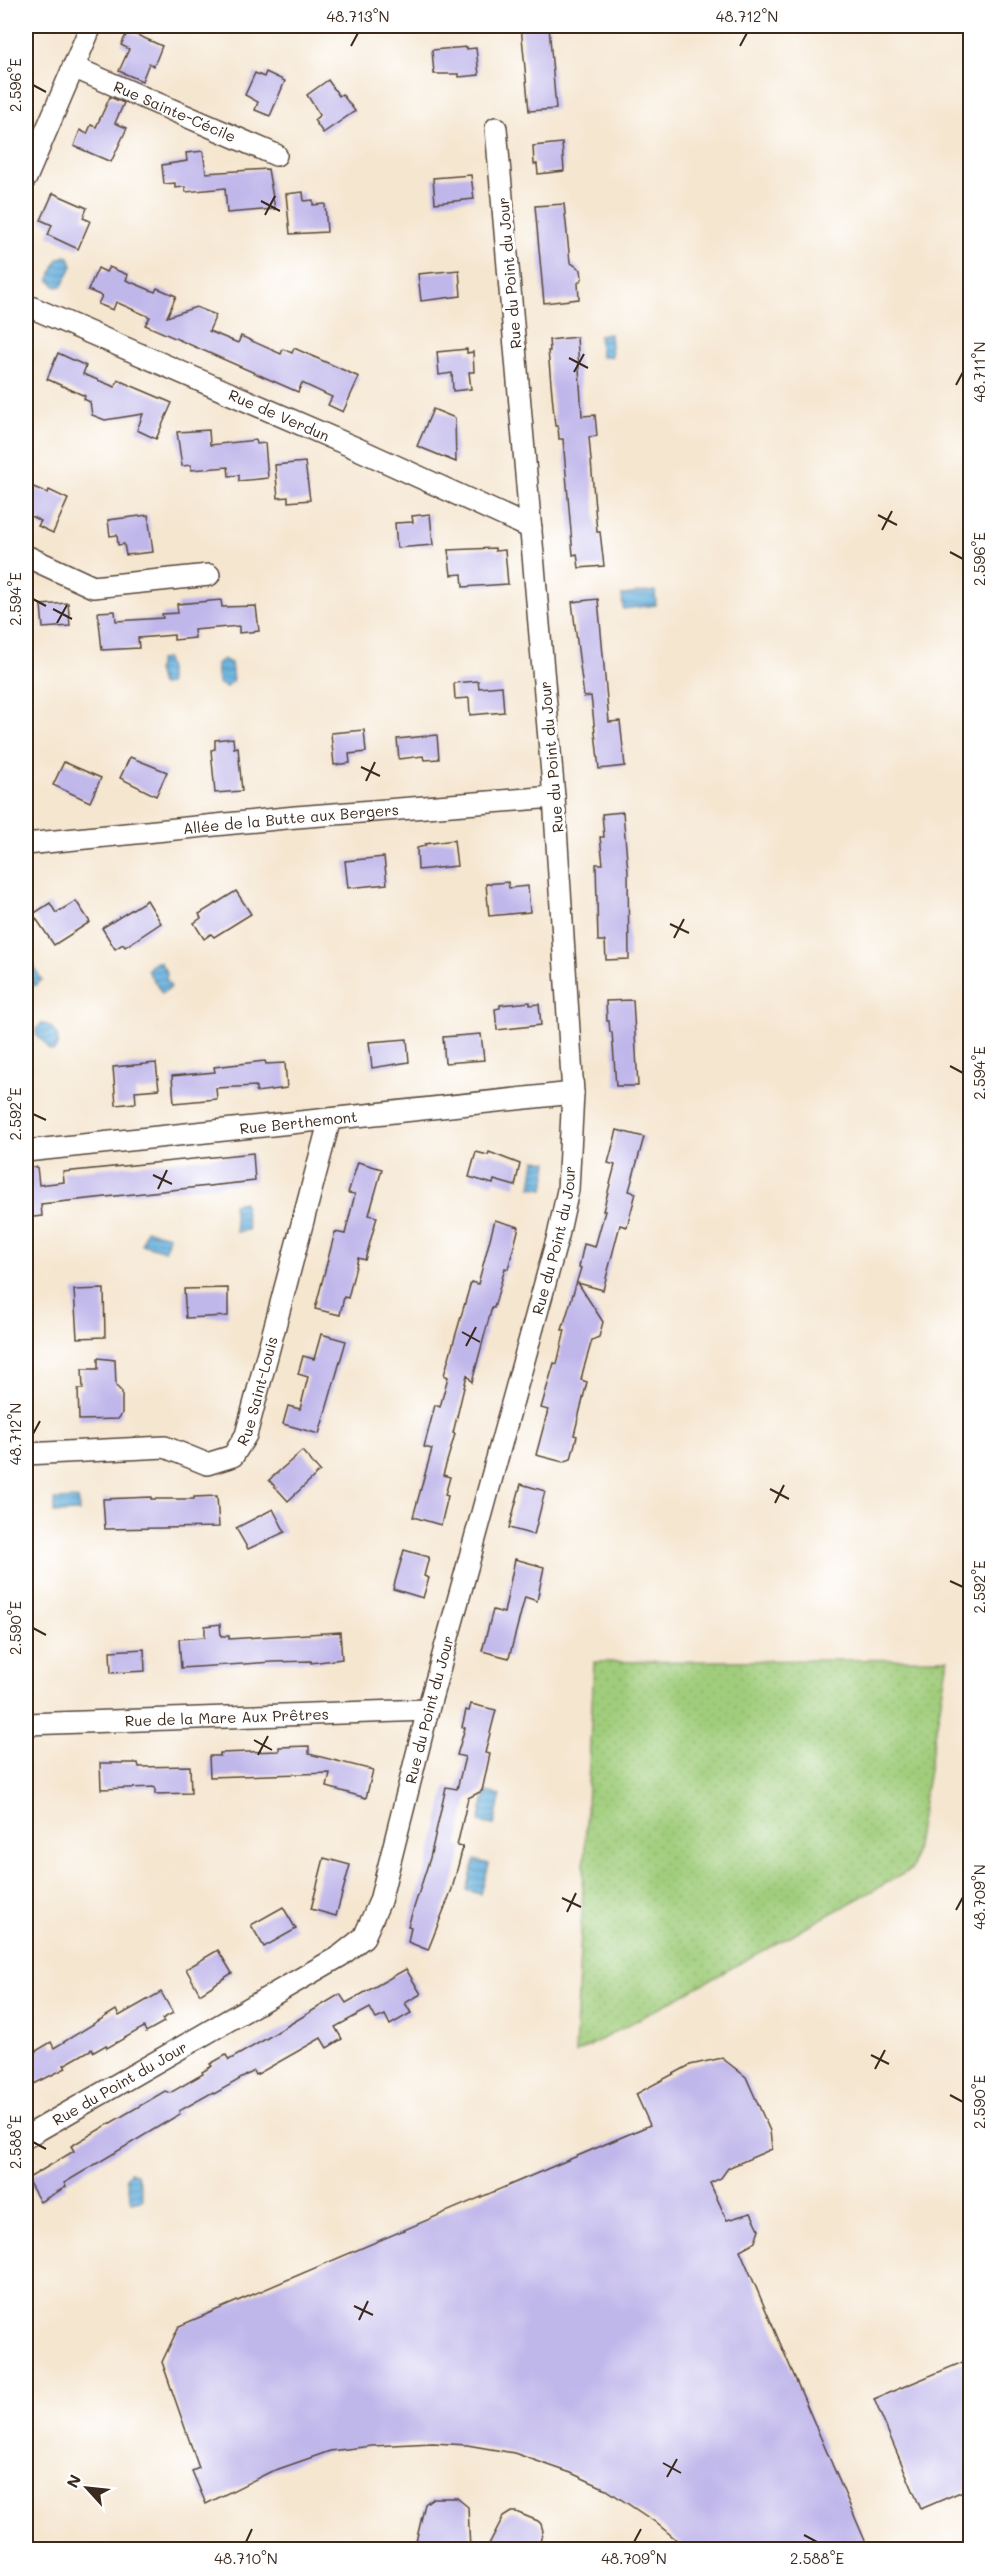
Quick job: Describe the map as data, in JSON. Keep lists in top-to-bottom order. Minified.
{"streets":{"street":["Rue Sainte-Cécile","Rue du Point du Jour","Rue de Verdun","Allée de la Butte aux Bergers","Rue Berthemont","Rue Saint-Louis","Rue de la Mare Aux Prêtres"]},"crossings":[["Rue du Point du Jour","Rue de Verdun"],["Rue du Point du Jour","Allée de la Butte aux Bergers"],["Rue du Point du Jour","Rue Berthemont"],["Rue du Point du Jour","Rue de la Mare Aux Prêtres"],["Rue Berthemont","Rue Saint-Louis"]],"north":"top left","coordinates":["48.713°N","48.712°N","2.596°E","48.711°N","2.594°E","2.592°E","2.590°E","48.709°N","2.588°E","48.710°N"]}
